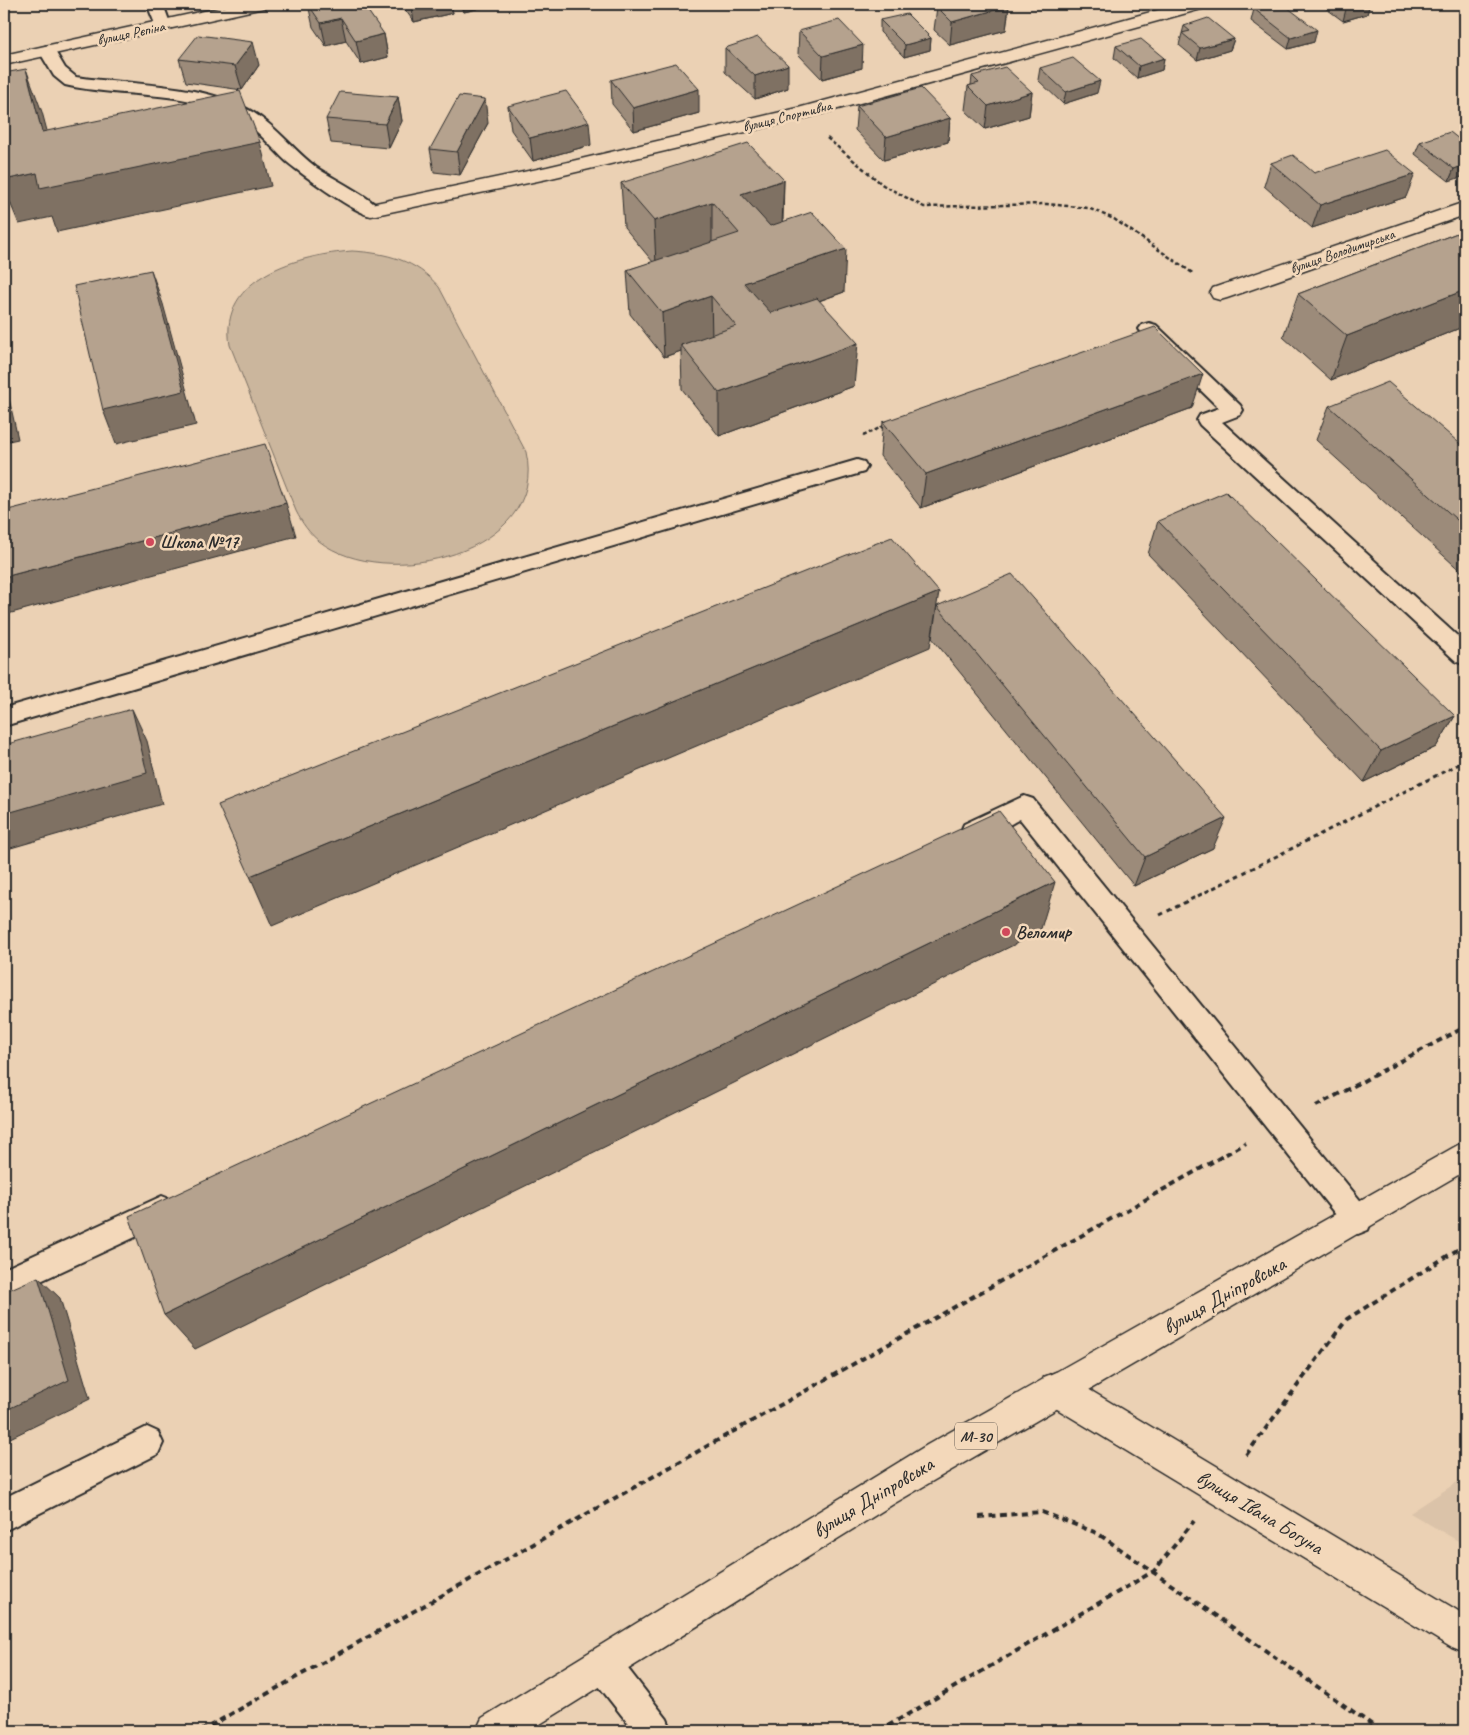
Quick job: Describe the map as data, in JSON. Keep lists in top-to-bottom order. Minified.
{"streets":{"main road":["вулиця Рєпіна","вулиця Спортивна","вулиця Володимирська","вулиця Дніпровська","М-30","вулиця Івана Богуна"]},"crossings":[["вулиця Дніпровська","вулиця Івана Богуна"]],"places":["Школа №17","Веломир"]}
